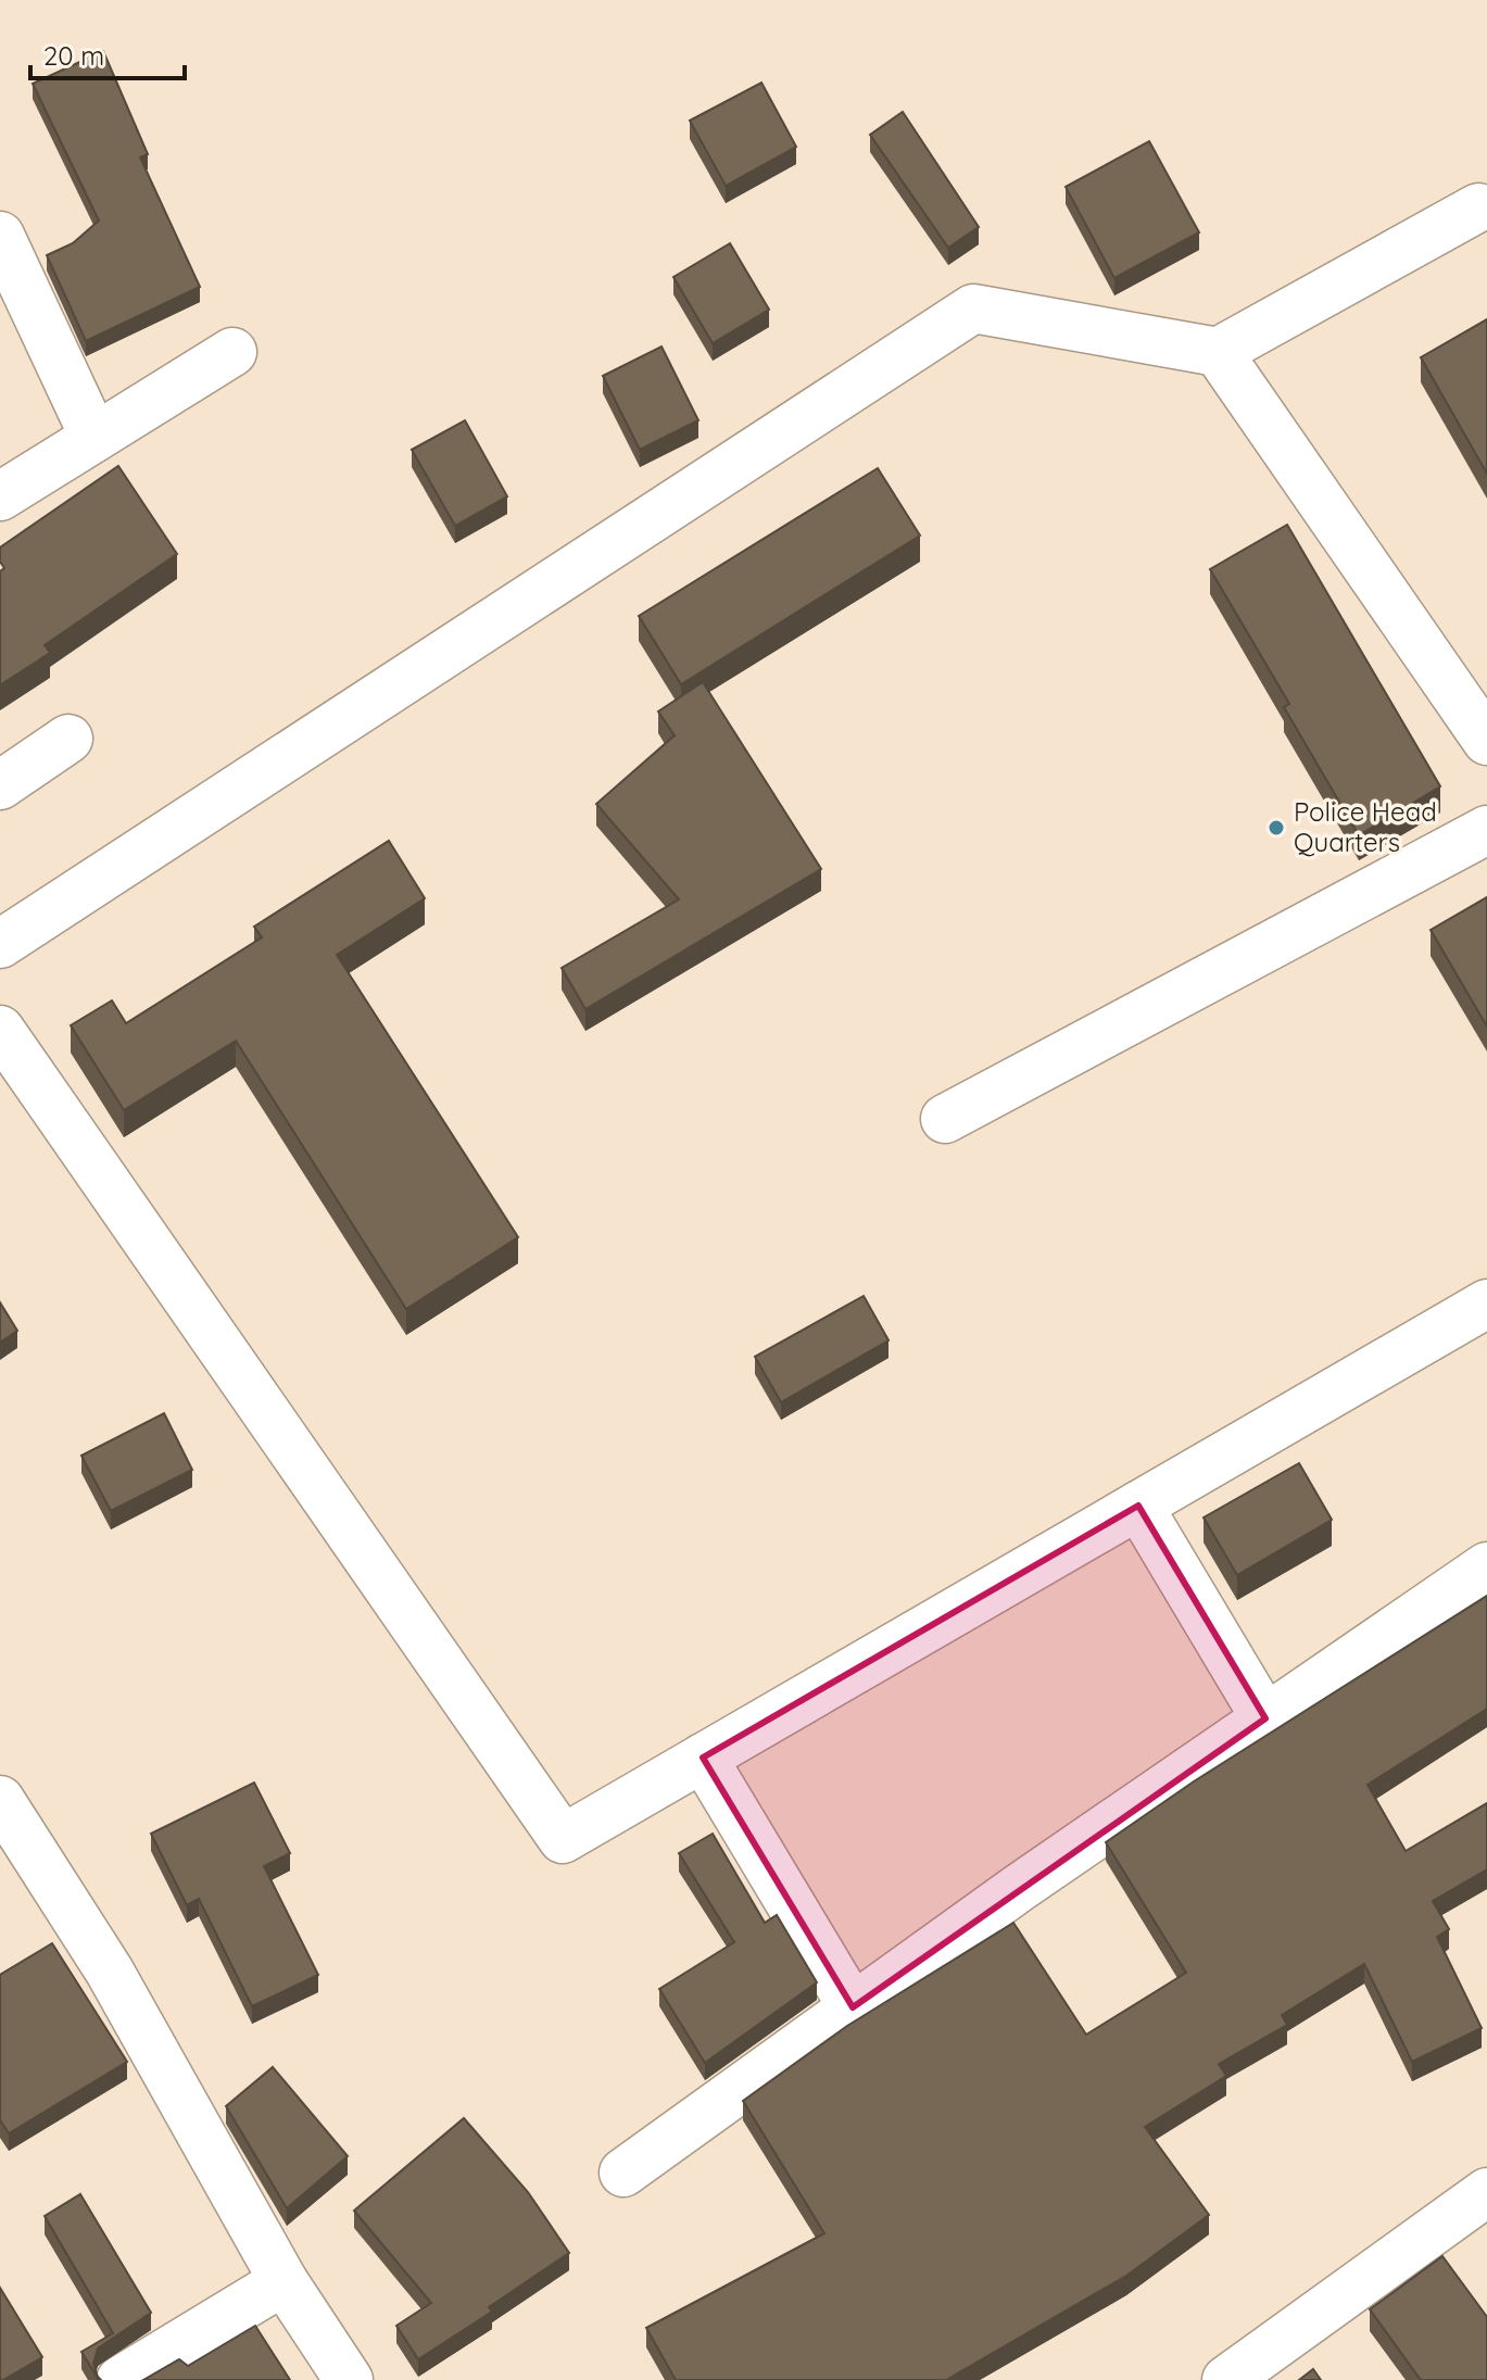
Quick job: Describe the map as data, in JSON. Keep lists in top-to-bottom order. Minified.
{"places":["Police Head Quarters"],"scale_bar":"20 m"}
